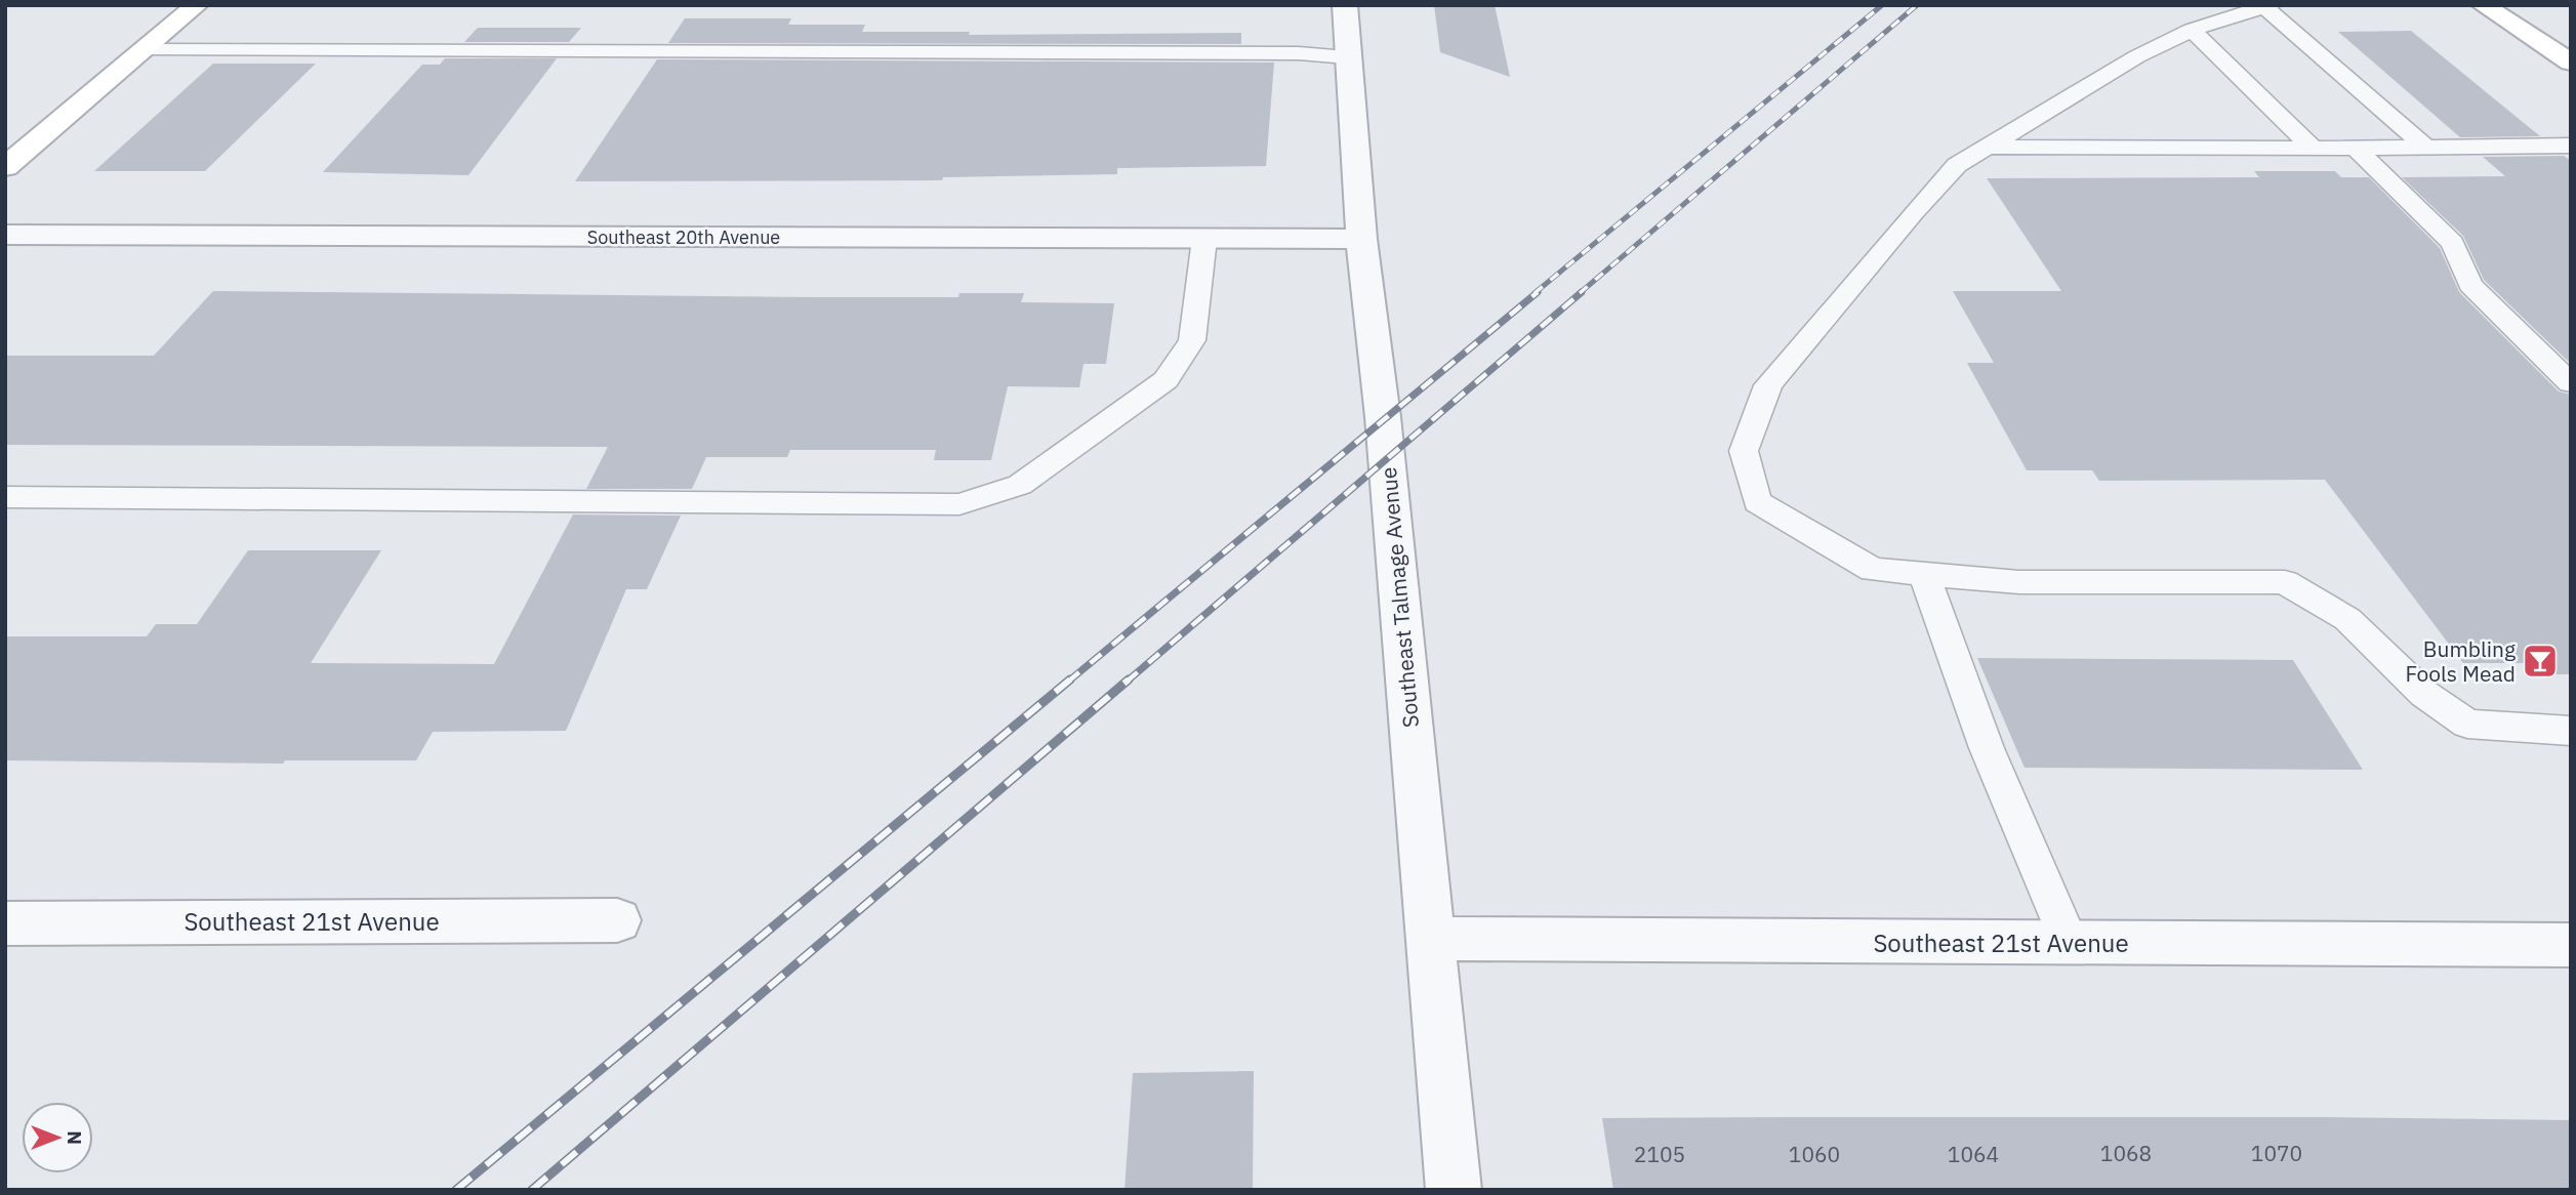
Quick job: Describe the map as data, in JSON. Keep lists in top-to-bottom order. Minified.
{"streets":{"street":["Southeast 20th Avenue","Southeast Talmage Avenue","Southeast 21st Avenue"]},"crossings":[["Southeast 20th Avenue","Southeast Talmage Avenue"],["Southeast Talmage Avenue","Southeast 21st Avenue"]],"places":{"bar":["Bumbling Fools Mead"]},"house_numbers":["1068","1070","2105","1060","1064"],"north":"right"}
